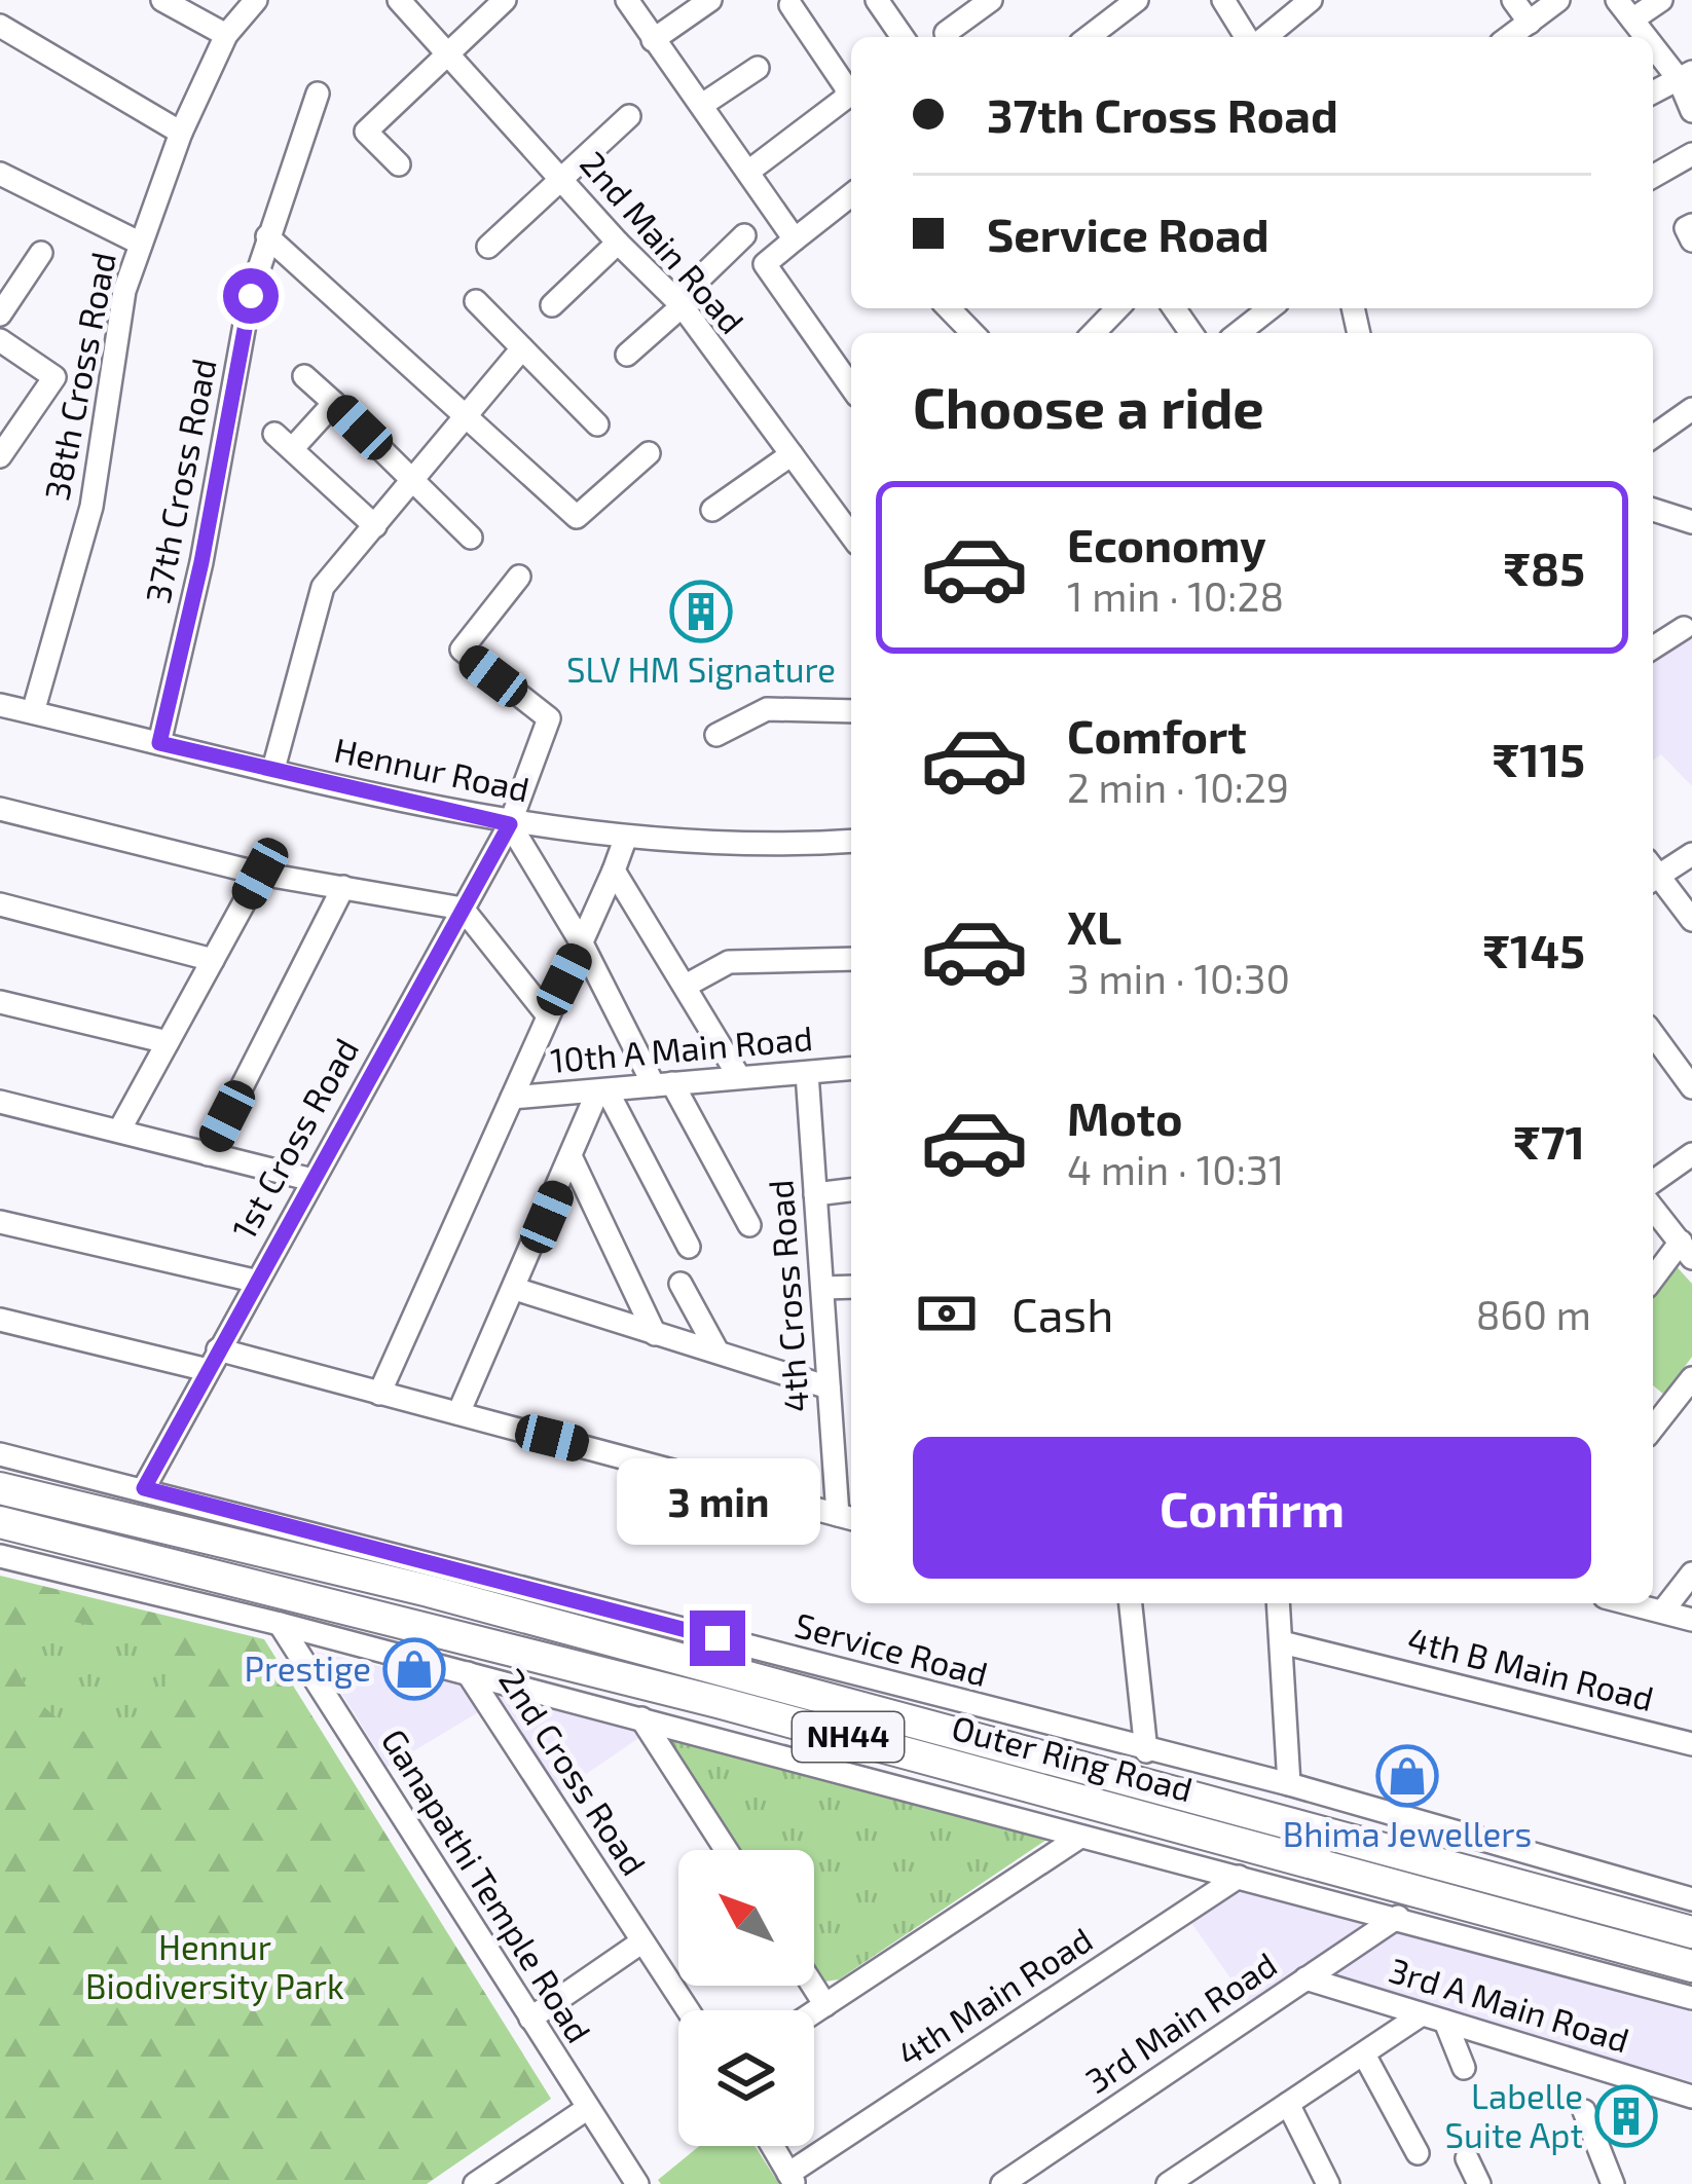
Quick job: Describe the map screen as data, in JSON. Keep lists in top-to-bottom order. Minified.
{"streets":{"highway":["NH44","Outer Ring Road"],"street":["2nd Main Road","38th Cross Road","37th Cross Road","Hennur Road","10th A Main Road","1st Cross Road","4th Cross Road","Service Road","4th B Main Road","2nd Cross Road","Ganapathi Temple Road","4th Main Road","3rd A Main Road","3rd Main Road"]},"crossings":[["38th Cross Road","Hennur Road"],["37th Cross Road","Hennur Road"],["Hennur Road","1st Cross Road"],["10th A Main Road","4th Cross Road"],["1st Cross Road","Service Road"],["3rd A Main Road","3rd Main Road"]],"parks":["Hennur Biodiversity Park"],"places":{"building":["SLV HM Signature","Labelle Suite Apt"],"shop":["Prestige","Bhima Jewellers"]},"north":"top left","page":{"banner":["37th Cross Road","Service Road"],"heading":"Choose a ride","list":[{"name":"Economy","note":"1 min · 10:28","value":"₹85"},{"name":"Comfort","note":"2 min · 10:29","value":"₹115"},{"name":"XL","note":"3 min · 10:30","value":"₹145"},{"name":"Moto","note":"4 min · 10:31","value":"₹71"}],"pay":["Cash","860 m"],"buttons":"Confirm","bubble":"3 min"}}
